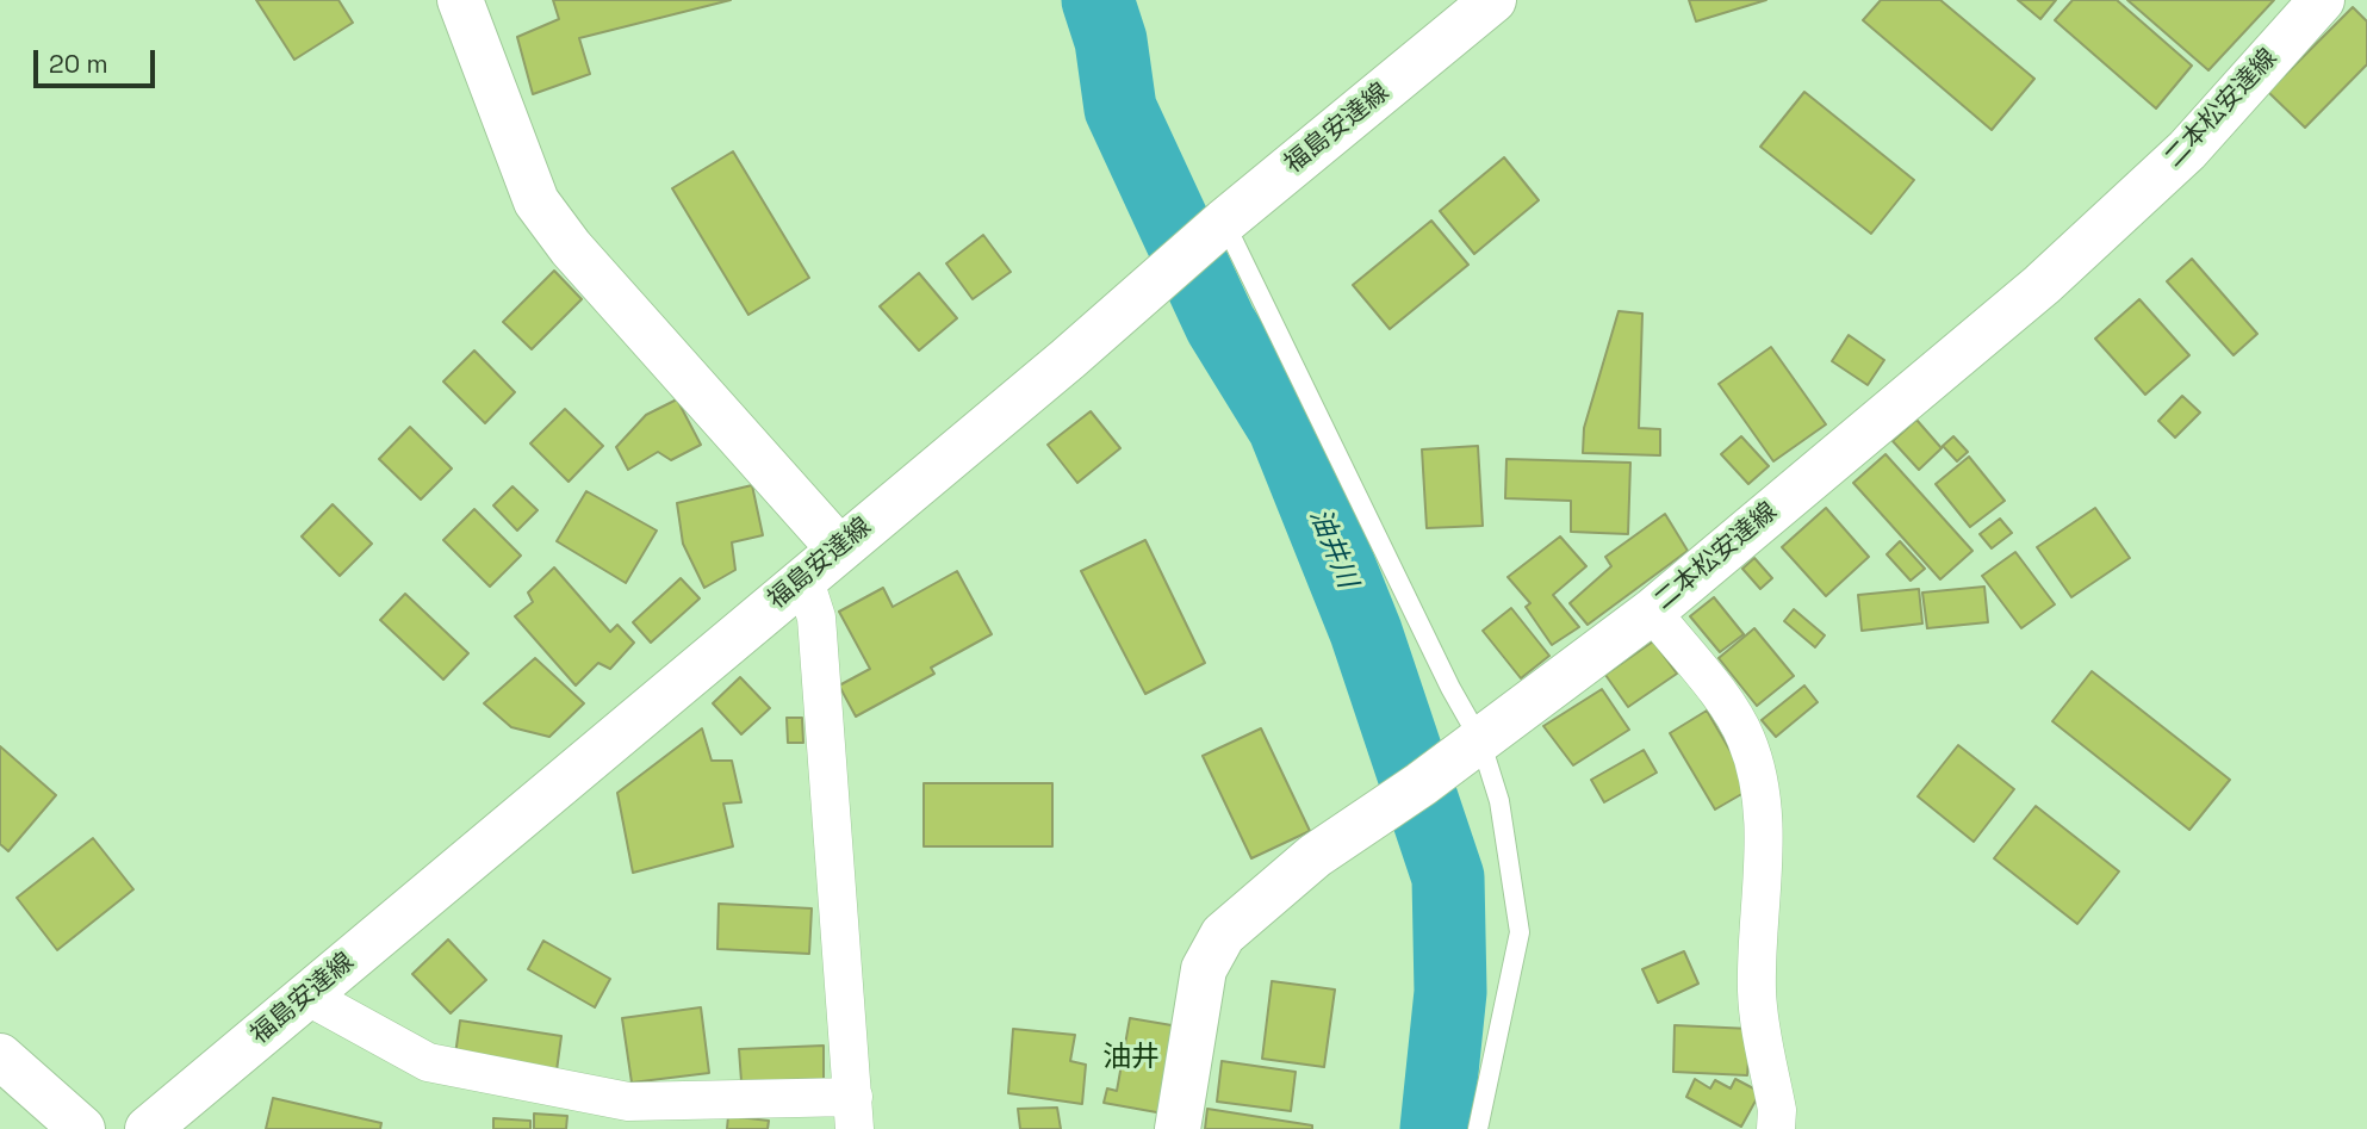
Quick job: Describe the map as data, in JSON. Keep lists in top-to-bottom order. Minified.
{"streets":{"main road":["二本松安達線","福島安達線"]},"districts":["油井"],"water":["油井川"],"scale_bar":"20 m"}
